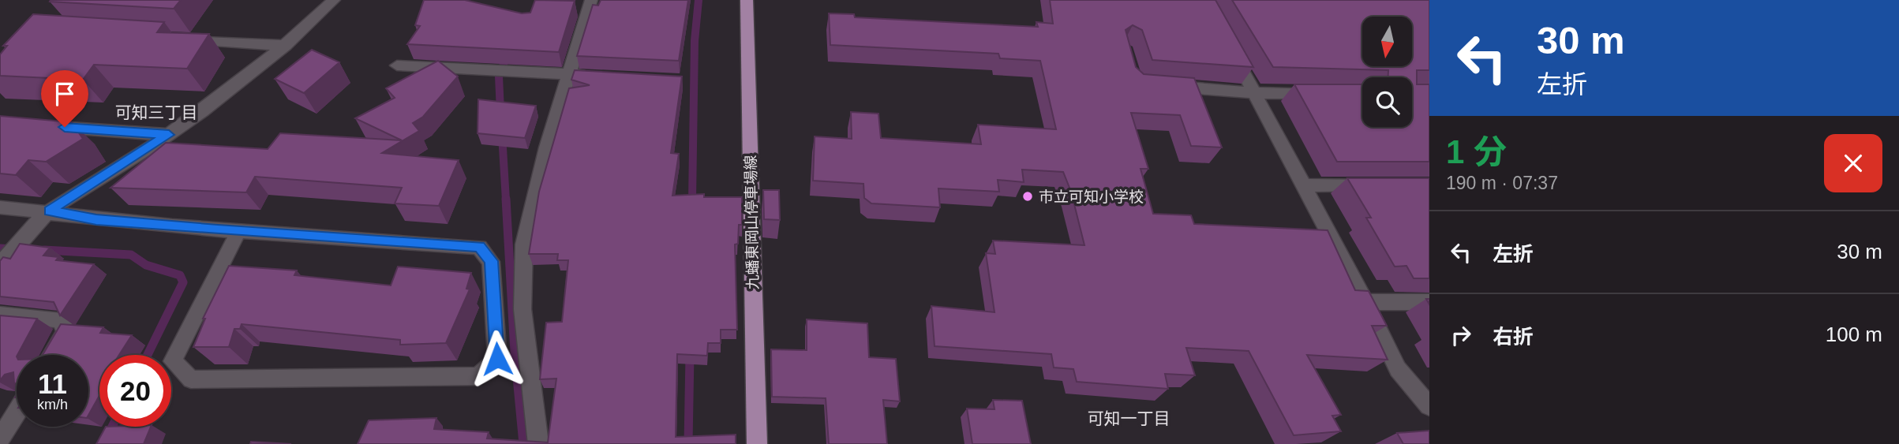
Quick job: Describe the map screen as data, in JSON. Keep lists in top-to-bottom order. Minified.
{"streets":{"main road":["九蟠東岡山停車場線"]},"districts":["可知三丁目","可知一丁目"],"places":["市立可知小学校"],"north":"bottom","page":{"turn":["30 m","左折"],"heading":["1 分","190 m · 07:37"],"list":[{"name":"左折","value":"30 m"},{"name":"右折","value":"100 m"}],"speed":"11 km/h","limit":"20"}}
